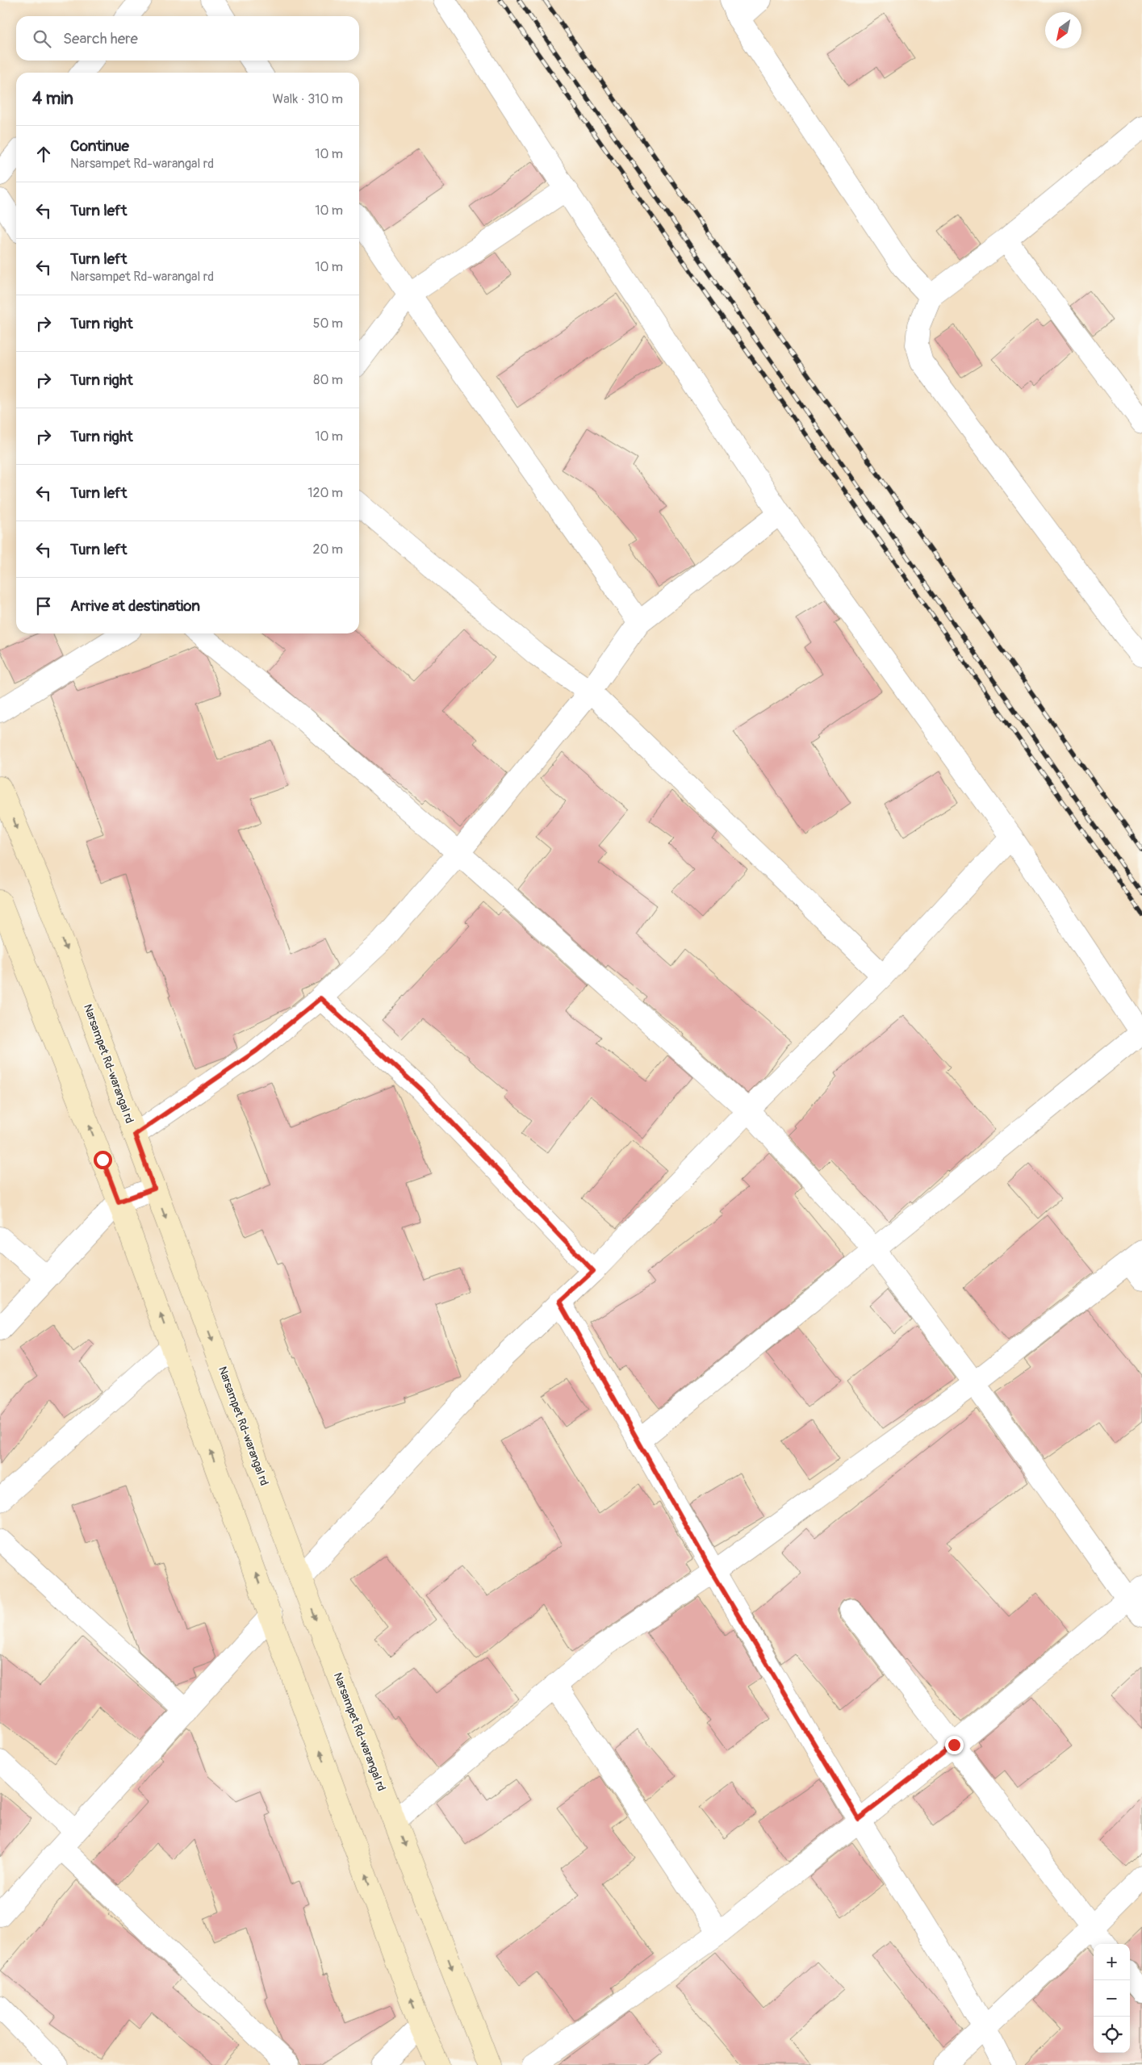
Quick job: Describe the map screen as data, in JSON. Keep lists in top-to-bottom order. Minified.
{"streets":{"main road":["Narsampet Rd-warangal rd"]},"north":"bottom left","page":{"search":"Search here","heading":["4 min","Walk · 310 m"],"list":[["Continue","Narsampet Rd-warangal rd","10 m"],["Turn left","10 m"],["Turn left","Narsampet Rd-warangal rd","10 m"],["Turn right","50 m"],["Turn right","80 m"],["Turn right","10 m"],["Turn left","120 m"],["Turn left","20 m"],"Arrive at destination"],"map_buttons":["+","−"]}}
